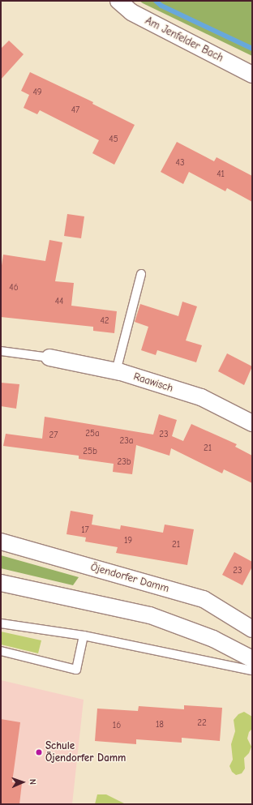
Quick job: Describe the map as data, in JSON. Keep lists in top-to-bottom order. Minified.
{"streets":{"street":["Am Jenfelder Bach","Raawisch","Öjendorfer Damm"]},"places":["Schule Öjendorfer Damm"],"house_numbers":["49","47","45","43","41","46","44","42","25a","23","27","23a","21","25b","23b","17","19","21","23","22","18","16"],"north":"right"}
